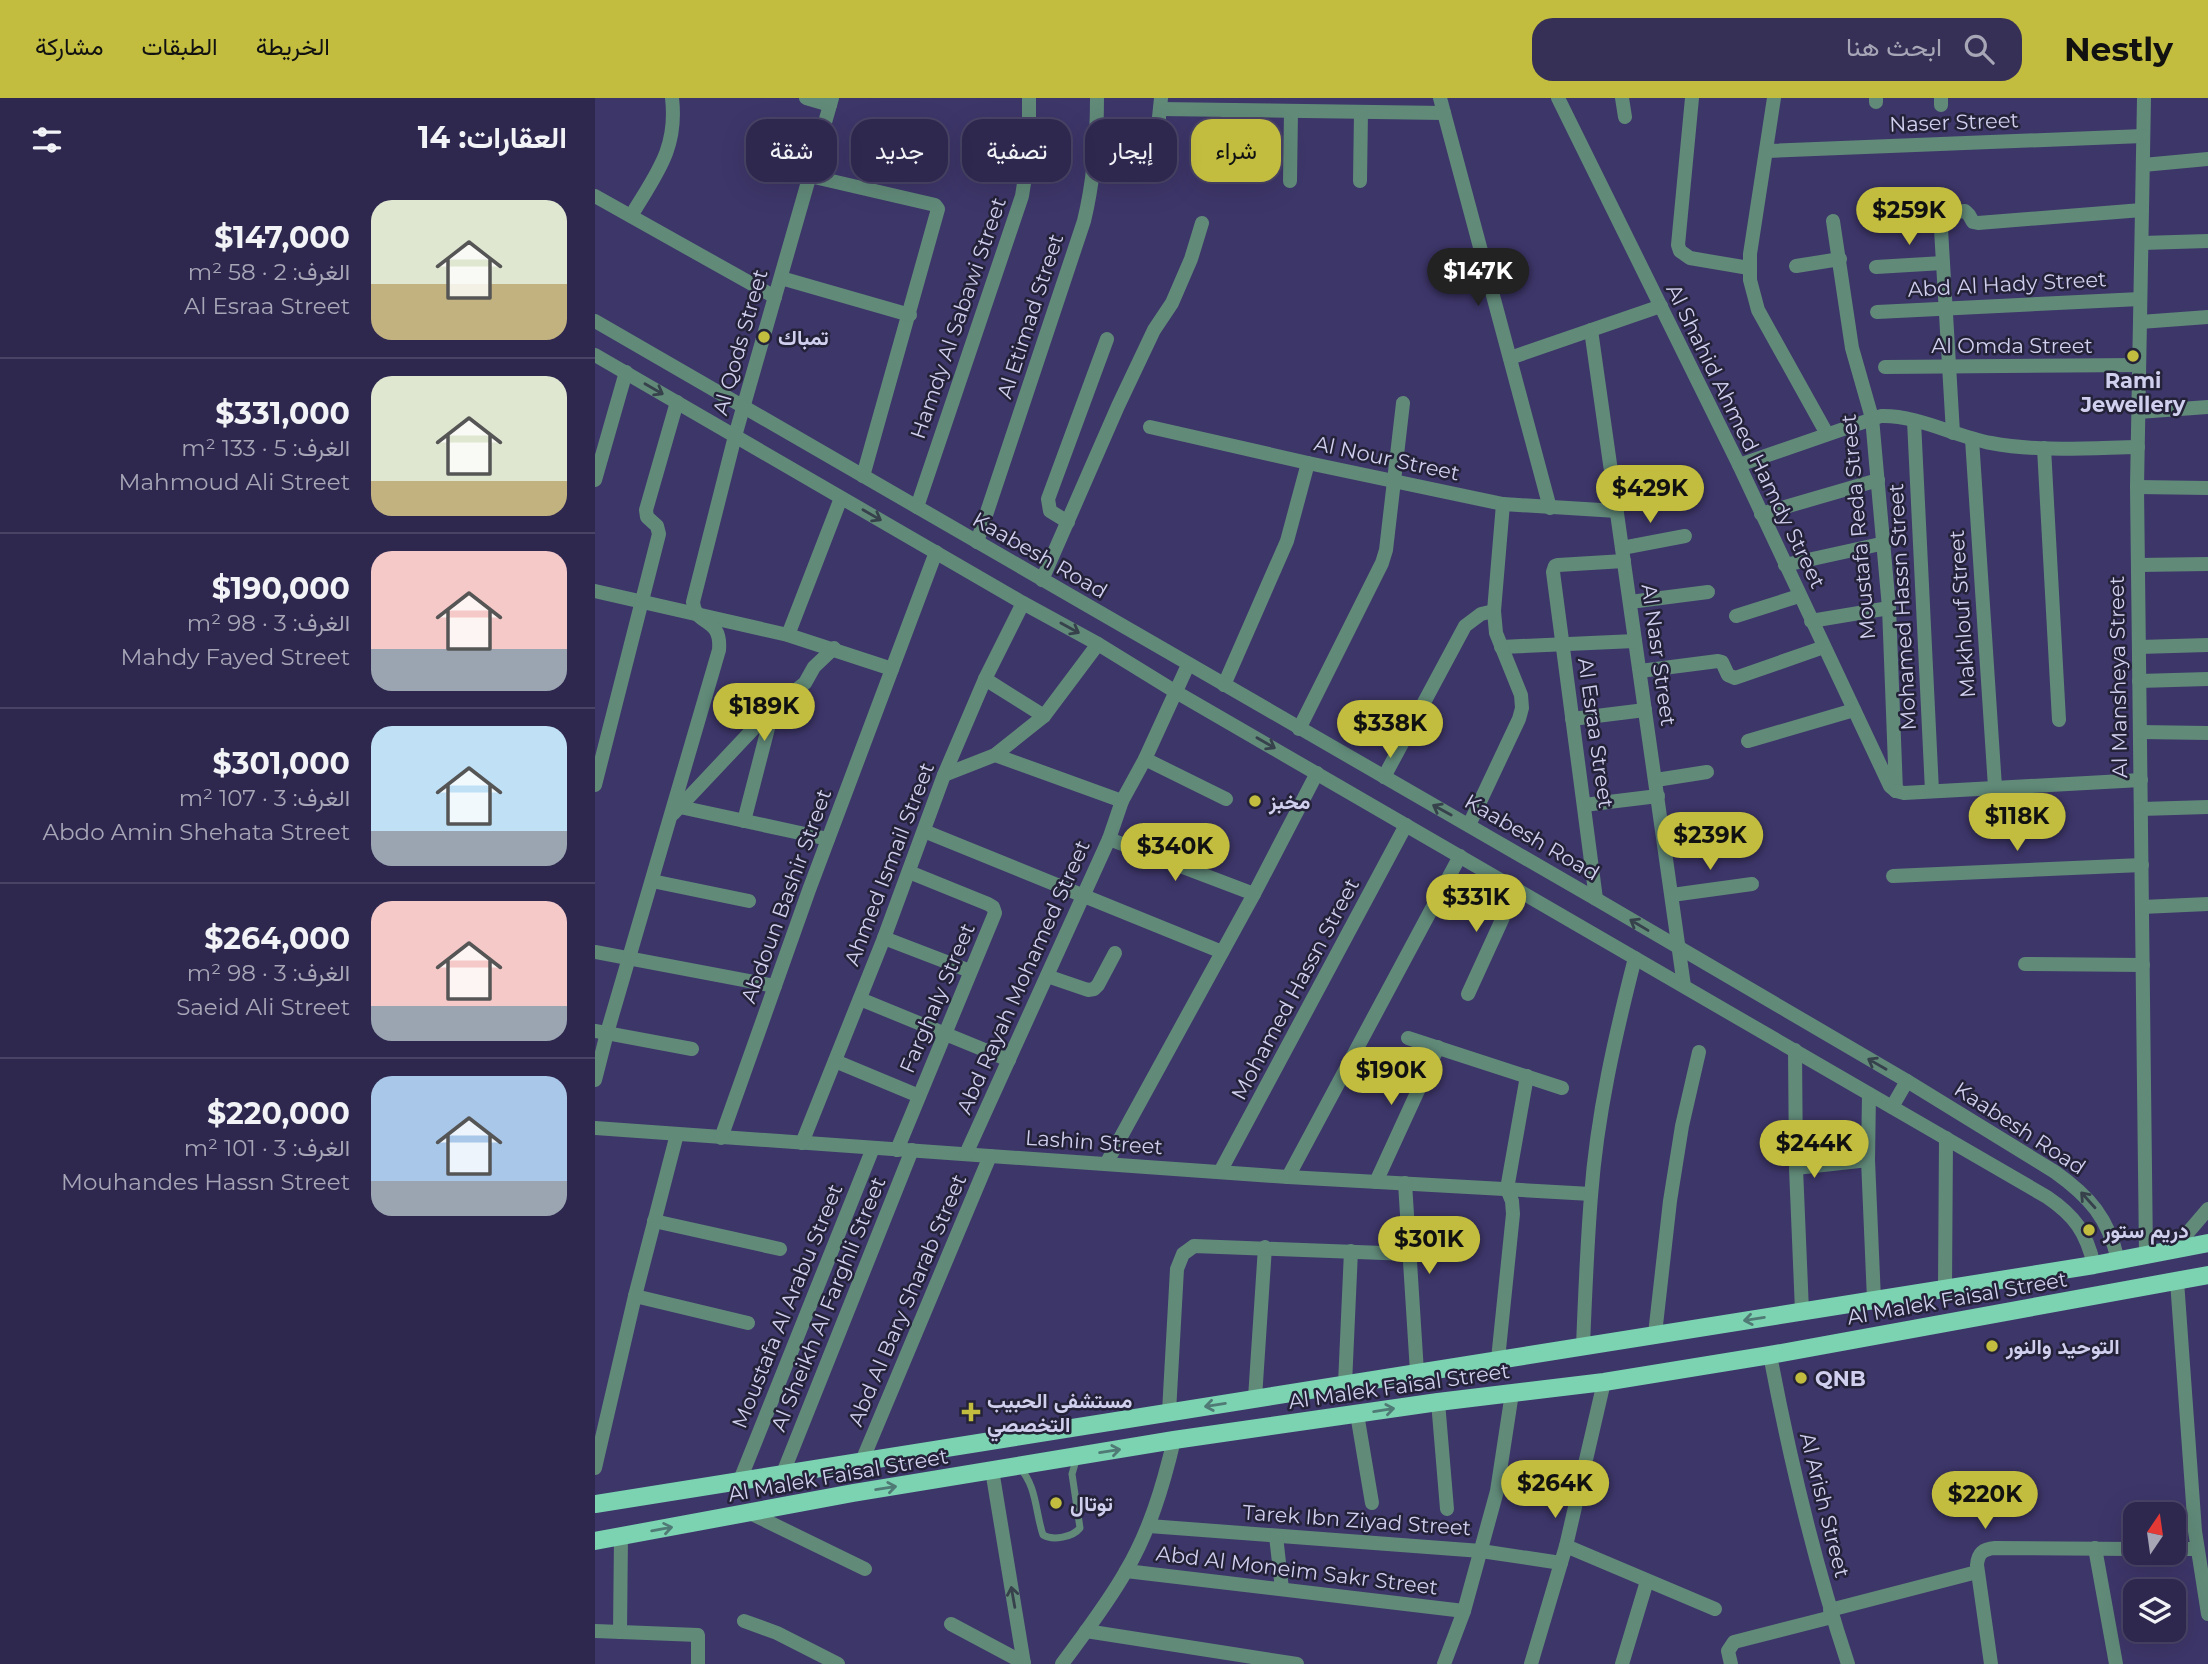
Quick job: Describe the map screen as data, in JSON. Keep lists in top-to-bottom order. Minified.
{"streets":{"main road":["Al Malek Faisal Street"],"street":["Naser Street","Abd Al Hady Street","Al Etimad Street","Hamdy Al Sabawi Street","Al Qods Street","Al Omda Street","Al Shahid Ahmed Hamdy Street","Al Nour Street","Moustafa Reda Street","Kaabesh Road","Mohamed Hassn Street","Makhlouf Street","Al Nasr Street","Al Mansheya Street","Al Esraa Street","Ahmed Ismail Street","Abdoun Bashir Street","Abd Rayah Mohamed Street","Farghaly Street","Lashin Street","Abd Al Bary Sharab Street","Al Sheikh Al Farghli Street","Moustafa Al Arabu Street","Al Arish Street","Tarek Ibn Ziyad Street","Abd Al Moneim Sakr Street"]},"crossings":[["Naser Street","Al Mansheya Street"],["Abd Al Hady Street","Al Mansheya Street"],["Al Etimad Street","Kaabesh Road"],["Hamdy Al Sabawi Street","Kaabesh Road"],["Al Qods Street","Kaabesh Road"],["Al Omda Street","Al Mansheya Street"],["Al Shahid Ahmed Hamdy Street","Moustafa Reda Street"],["Al Nour Street","Al Nasr Street"],["Kaabesh Road","Mohamed Hassn Street"],["Kaabesh Road","Al Nasr Street"],["Kaabesh Road","Al Esraa Street"],["Kaabesh Road","Ahmed Ismail Street"],["Kaabesh Road","Abdoun Bashir Street"],["Kaabesh Road","Abd Rayah Mohamed Street"],["Kaabesh Road","Al Malek Faisal Street"],["Mohamed Hassn Street","Lashin Street"],["Al Nasr Street","Al Esraa Street"],["Al Mansheya Street","Al Malek Faisal Street"],["Ahmed Ismail Street","Farghaly Street"],["Ahmed Ismail Street","Lashin Street"],["Abdoun Bashir Street","Lashin Street"],["Abd Rayah Mohamed Street","Lashin Street"],["Farghaly Street","Lashin Street"],["Lashin Street","Abd Al Bary Sharab Street"],["Lashin Street","Al Sheikh Al Farghli Street"],["Lashin Street","Moustafa Al Arabu Street"],["Al Malek Faisal Street","Abd Al Bary Sharab Street"],["Al Malek Faisal Street","Al Sheikh Al Farghli Street"],["Al Malek Faisal Street","Moustafa Al Arabu Street"],["Al Malek Faisal Street","Al Arish Street"]],"places":{"other":["تمباك","Rami Jewellery","مخبز","دريم ستور","التوحيد والنور","QNB","توتال"],"health":["مستشفى الحبيب التخصصي"]},"north":"top","page":{"header":"Nestly","search":"ابحث هنا","nav":["الخريطة","الطبقات","مشاركة"],"heading":"العقارات: 14","chip":["شراء","إيجار","تصفية","جديد","شقة"],"list":[{"name":"$147,000","note":"الغرف: 2 · 58 m² · Al Esraa Street"},{"name":"$331,000","note":"الغرف: 5 · 133 m² · Mahmoud Ali Street"},{"name":"$190,000","note":"الغرف: 3 · 98 m² · Mahdy Fayed Street"},{"name":"$301,000","note":"الغرف: 3 · 107 m² · Abdo Amin Shehata Street"},{"name":"$264,000","note":"الغرف: 3 · 98 m² · Saeid Ali Street"},{"name":"$220,000","note":"الغرف: 3 · 101 m² · Mouhandes Hassn Street"}],"price":["$259K","$147K","$429K","$189K","$338K","$118K","$239K","$340K","$331K","$190K","$244K","$301K","$264K","$220K"]}}
